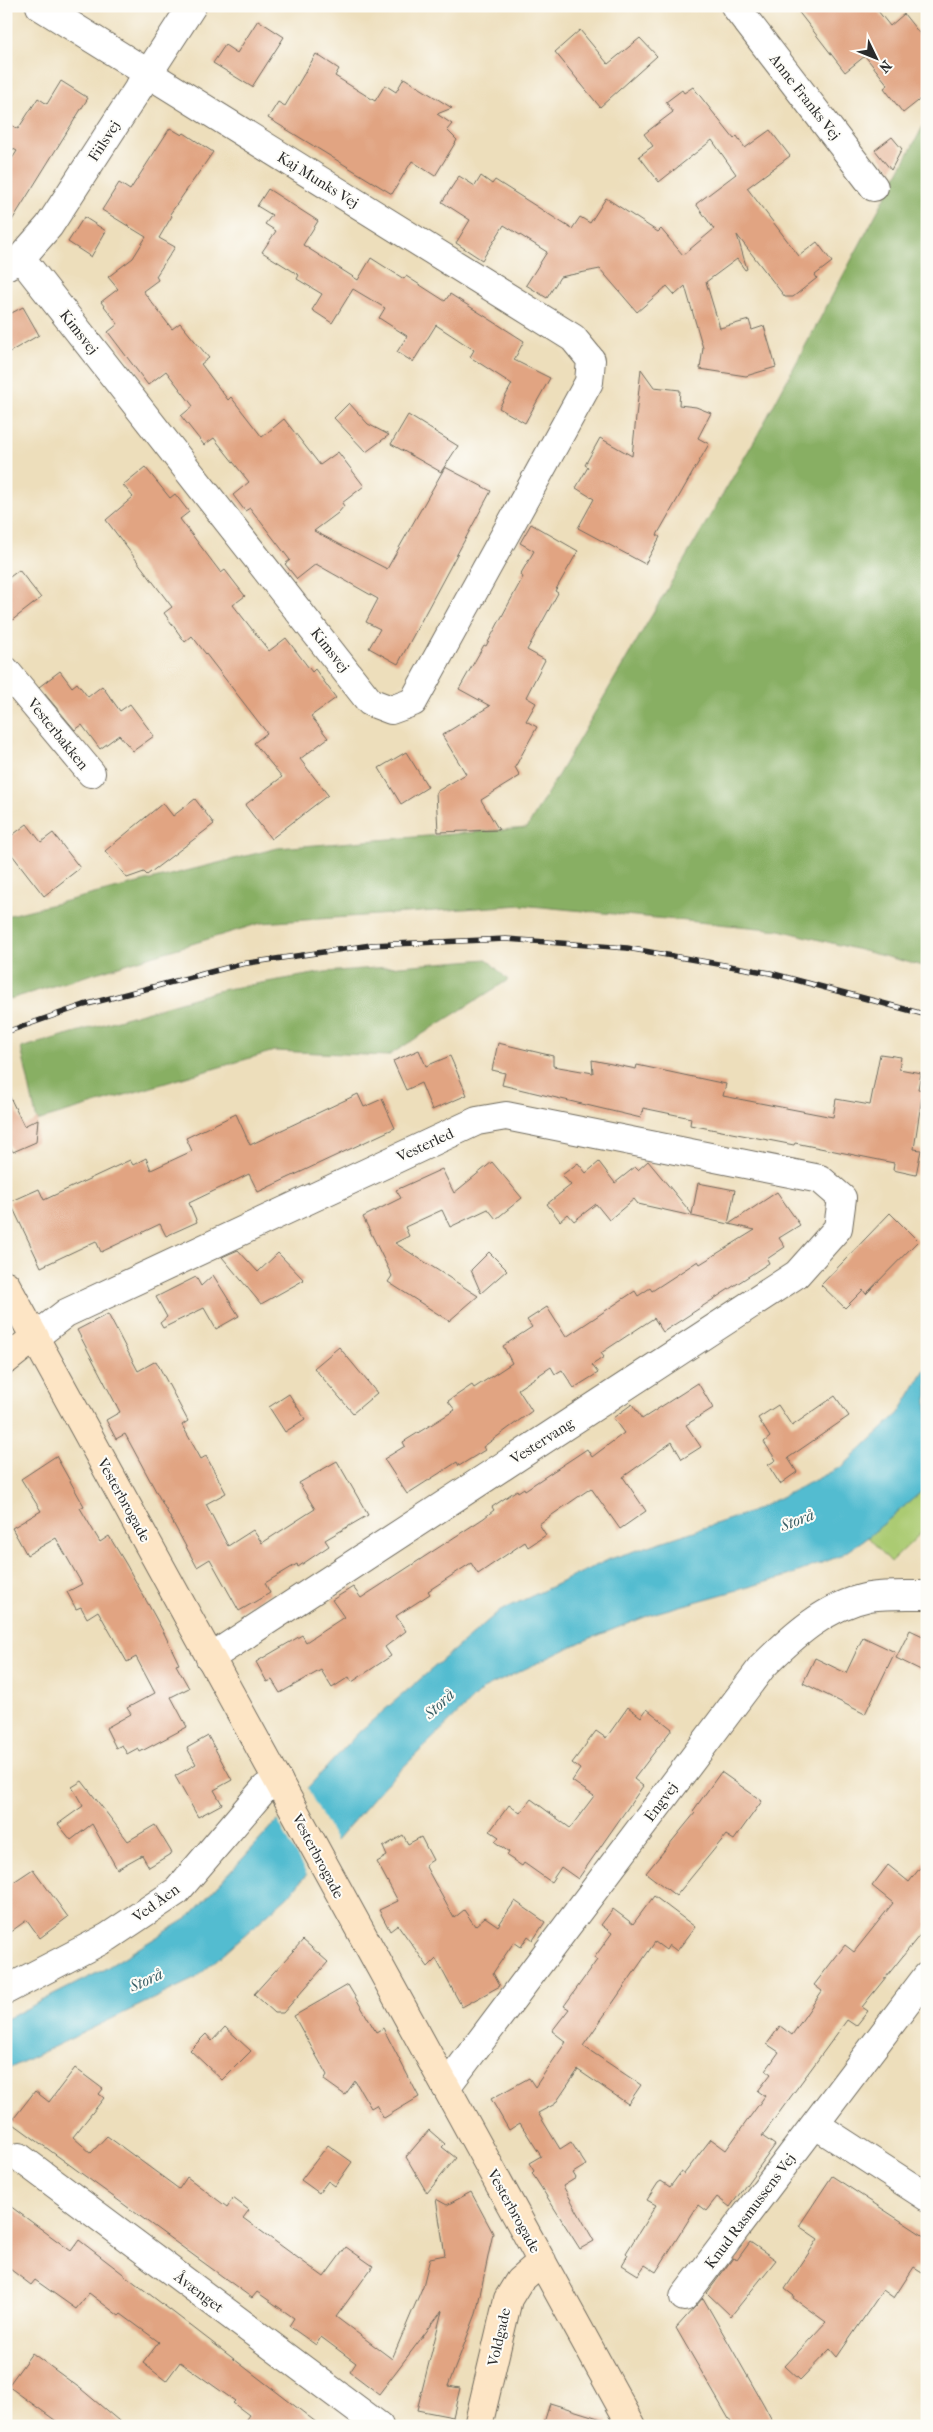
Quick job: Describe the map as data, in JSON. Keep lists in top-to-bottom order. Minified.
{"streets":{"street":["Anne Franks Vej","Fiilsvej","Kaj Munks Vej","Kimsvej","Vesterbakken","Vesterled","Vestervang","Vesterbrogade","Engvej","Ved Åen","Knud Rasmussens Vej","Åvænget","Voldgade"]},"crossings":[["Fiilsvej","Kaj Munks Vej"],["Fiilsvej","Kimsvej"],["Kaj Munks Vej","Kimsvej"],["Vesterled","Vestervang"],["Vesterled","Vesterbrogade"],["Vestervang","Vesterbrogade"],["Vesterbrogade","Engvej"],["Vesterbrogade","Ved Åen"],["Vesterbrogade","Voldgade"]],"water":["Storå"],"north":"bottom right"}
